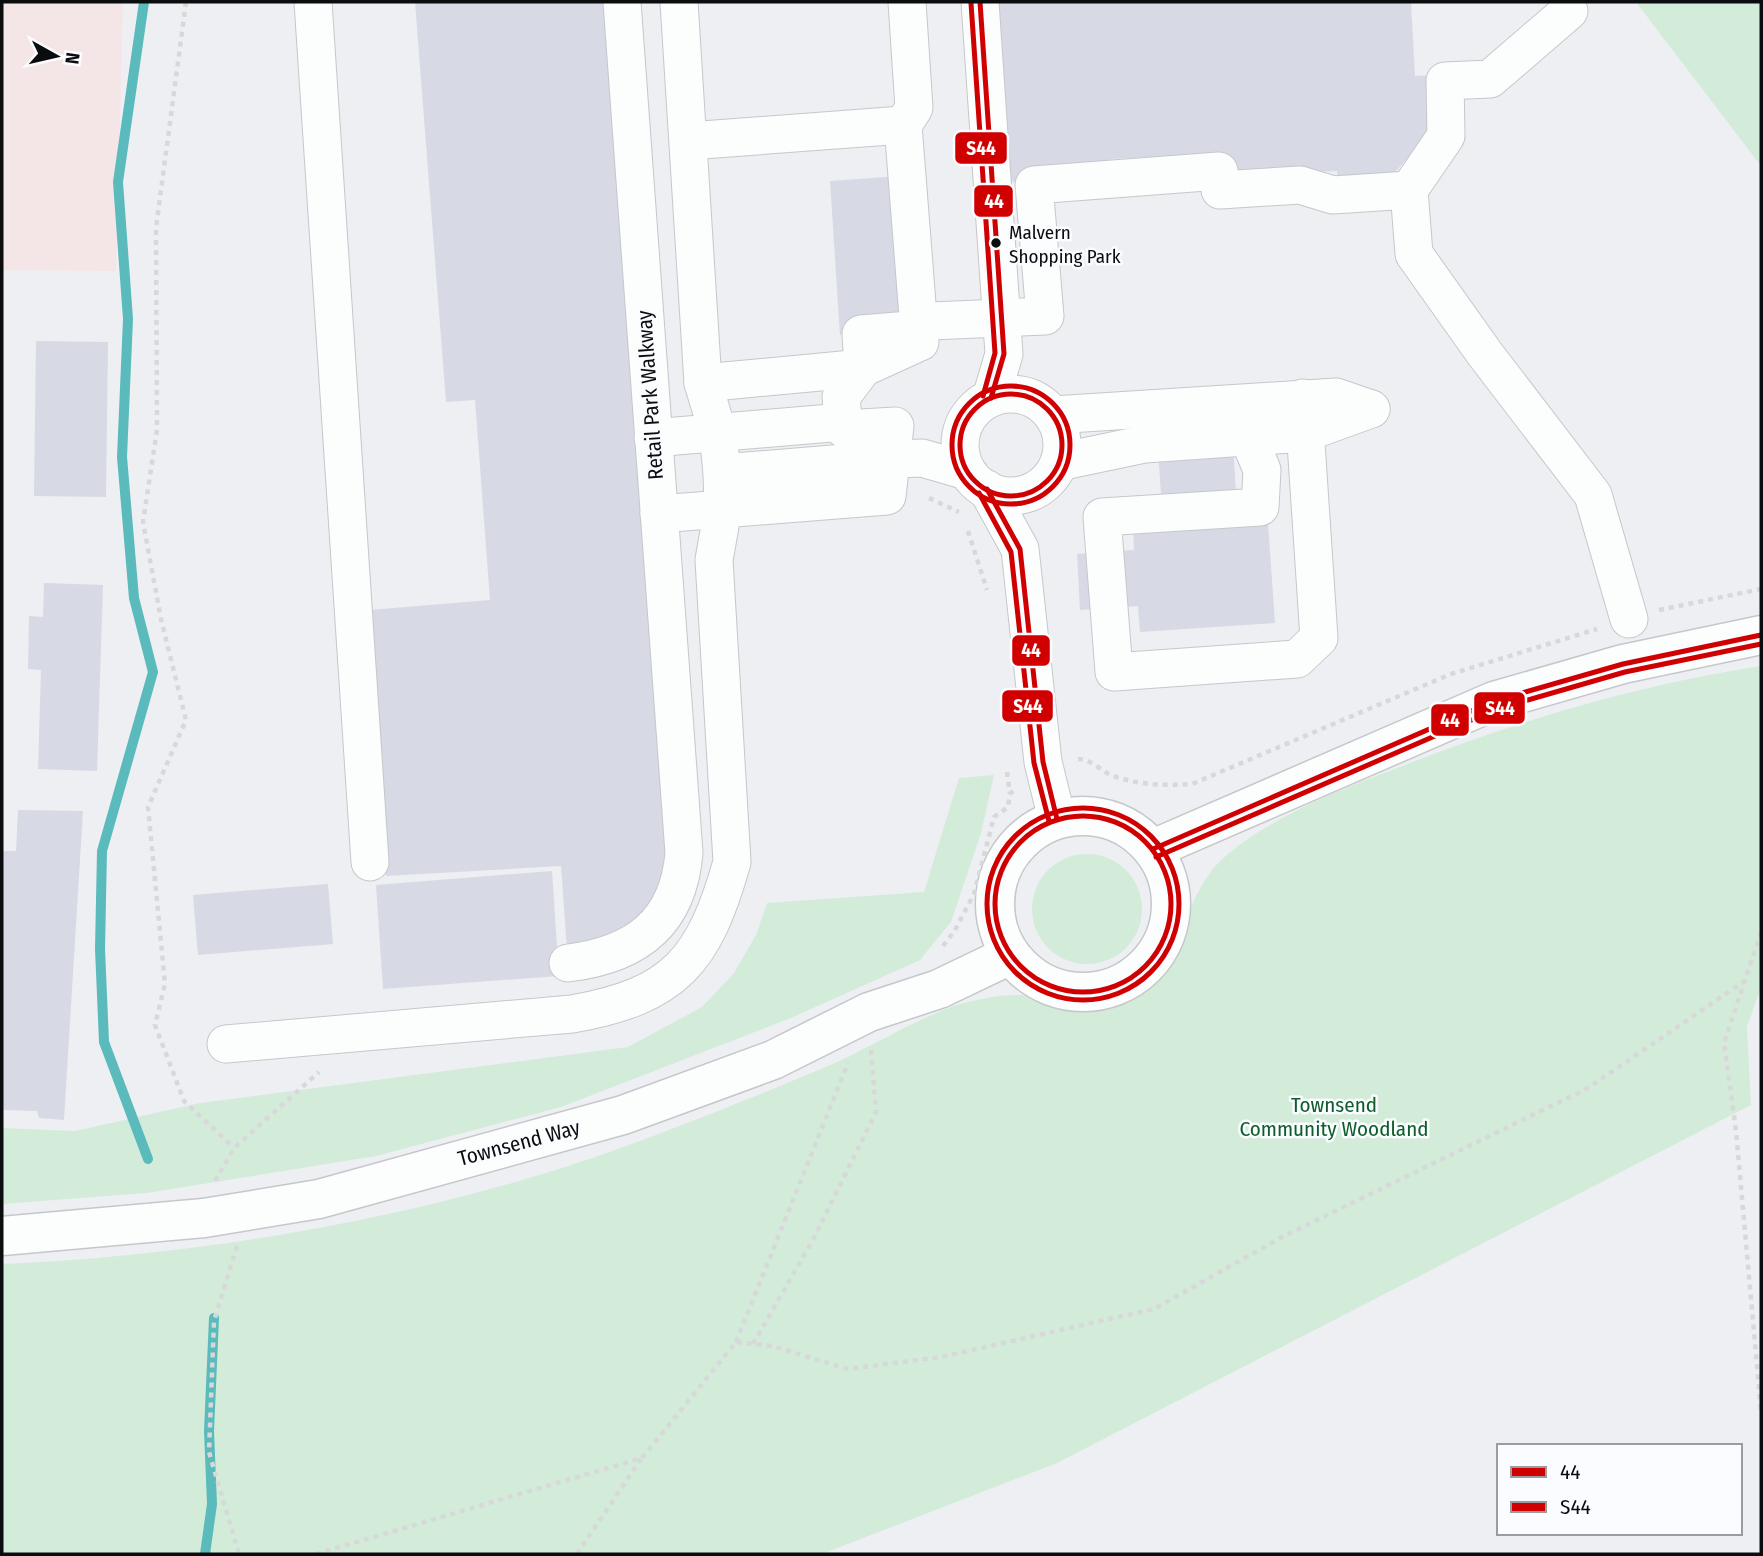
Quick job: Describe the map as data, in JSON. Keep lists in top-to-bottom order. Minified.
{"streets":{"main road":["Townsend Way"],"street":["Retail Park Walkway"]},"parks":["Townsend Community Woodland"],"places":["Malvern Shopping Park"],"lines":["transit line 44","transit line S44"],"legend":["44","S44"],"north":"right"}
